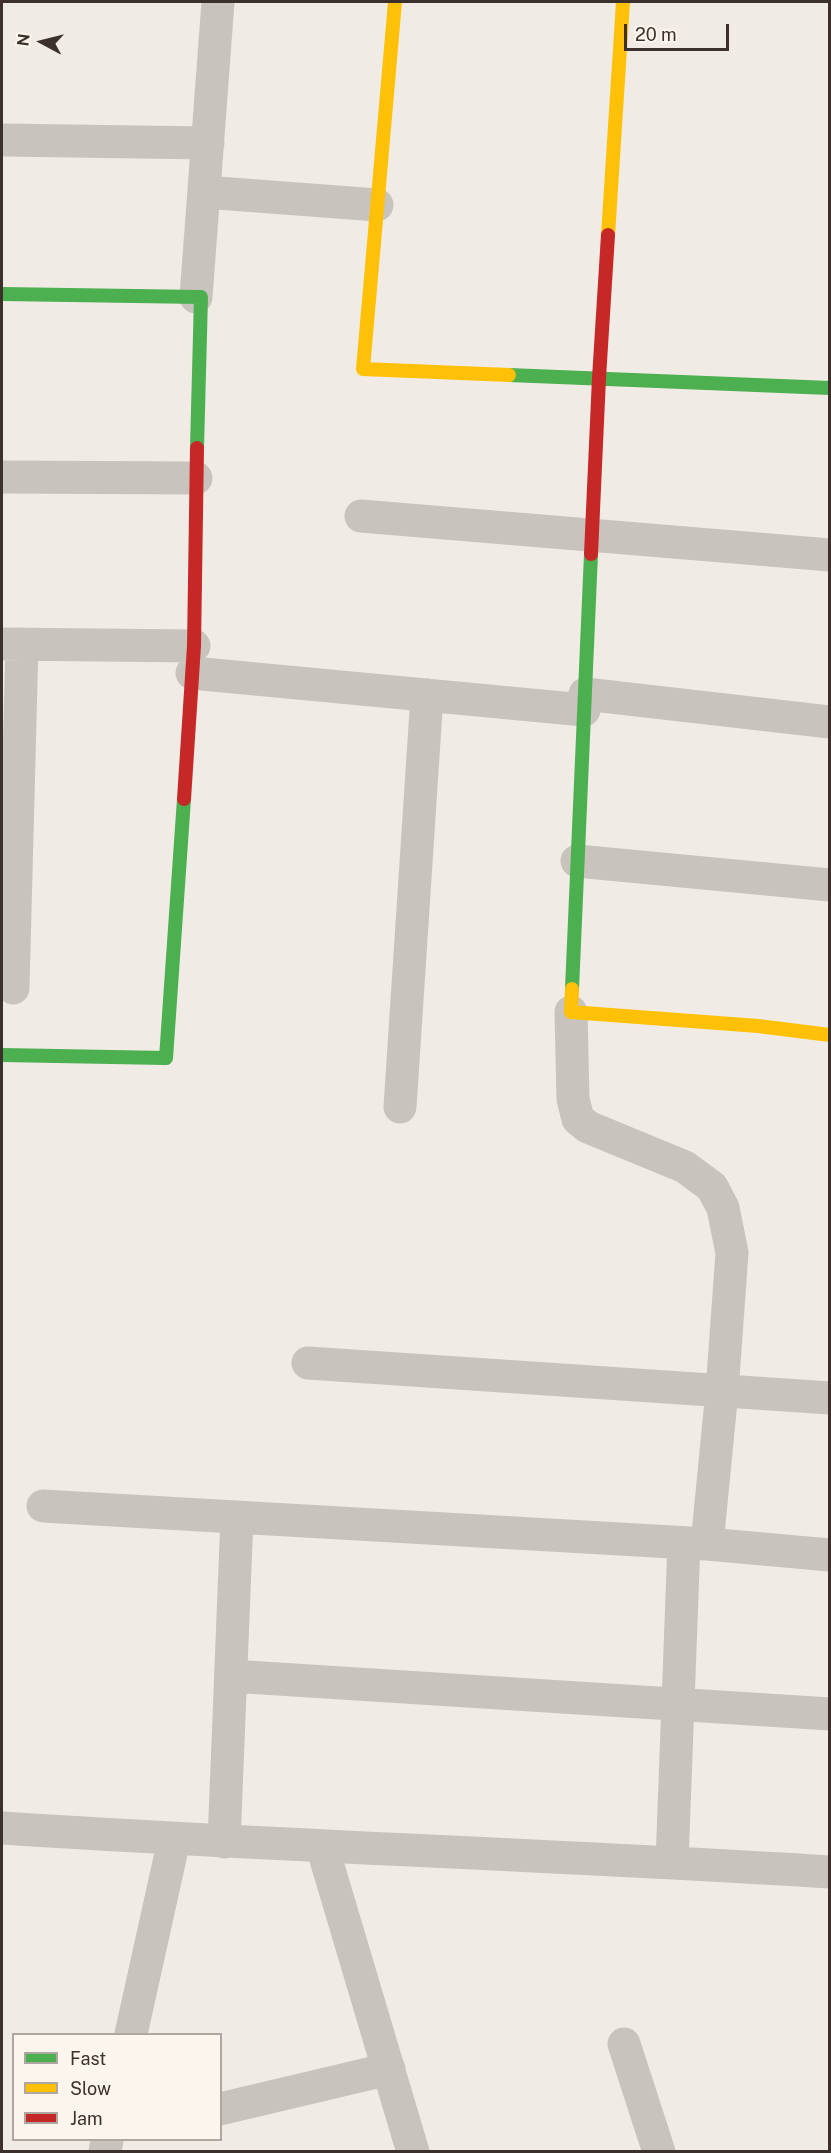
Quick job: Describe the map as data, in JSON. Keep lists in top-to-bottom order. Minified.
{"legend":["Fast","Slow","Jam"],"scale_bar":"20 m","north":"left"}
